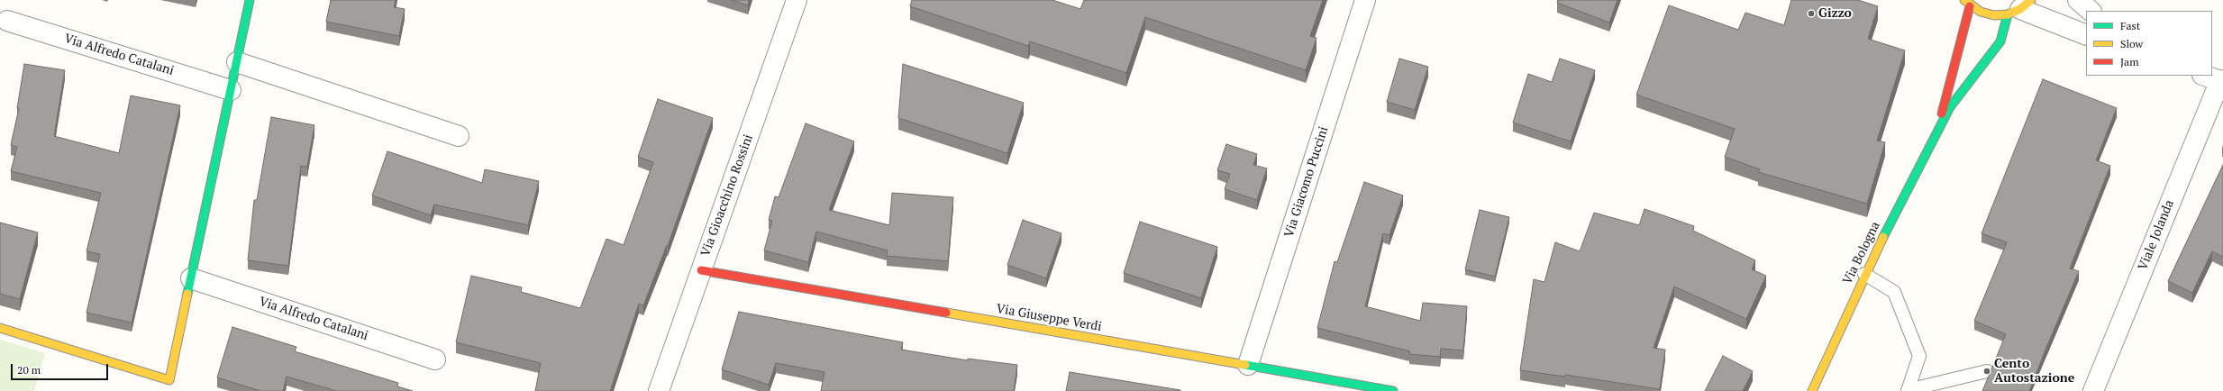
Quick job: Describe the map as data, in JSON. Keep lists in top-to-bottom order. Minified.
{"streets":{"street":["Via Alfredo Catalani","Via Giacomo Puccini","Via Gioacchino Rossini","Viale Jolanda","Via Bologna","Via Giuseppe Verdi"]},"crossings":[["Via Giacomo Puccini","Via Giuseppe Verdi"],["Via Gioacchino Rossini","Via Giuseppe Verdi"]],"places":["Gizzo","Cento Autostazione"],"legend":["Fast","Slow","Jam"],"scale_bar":"20 m"}
